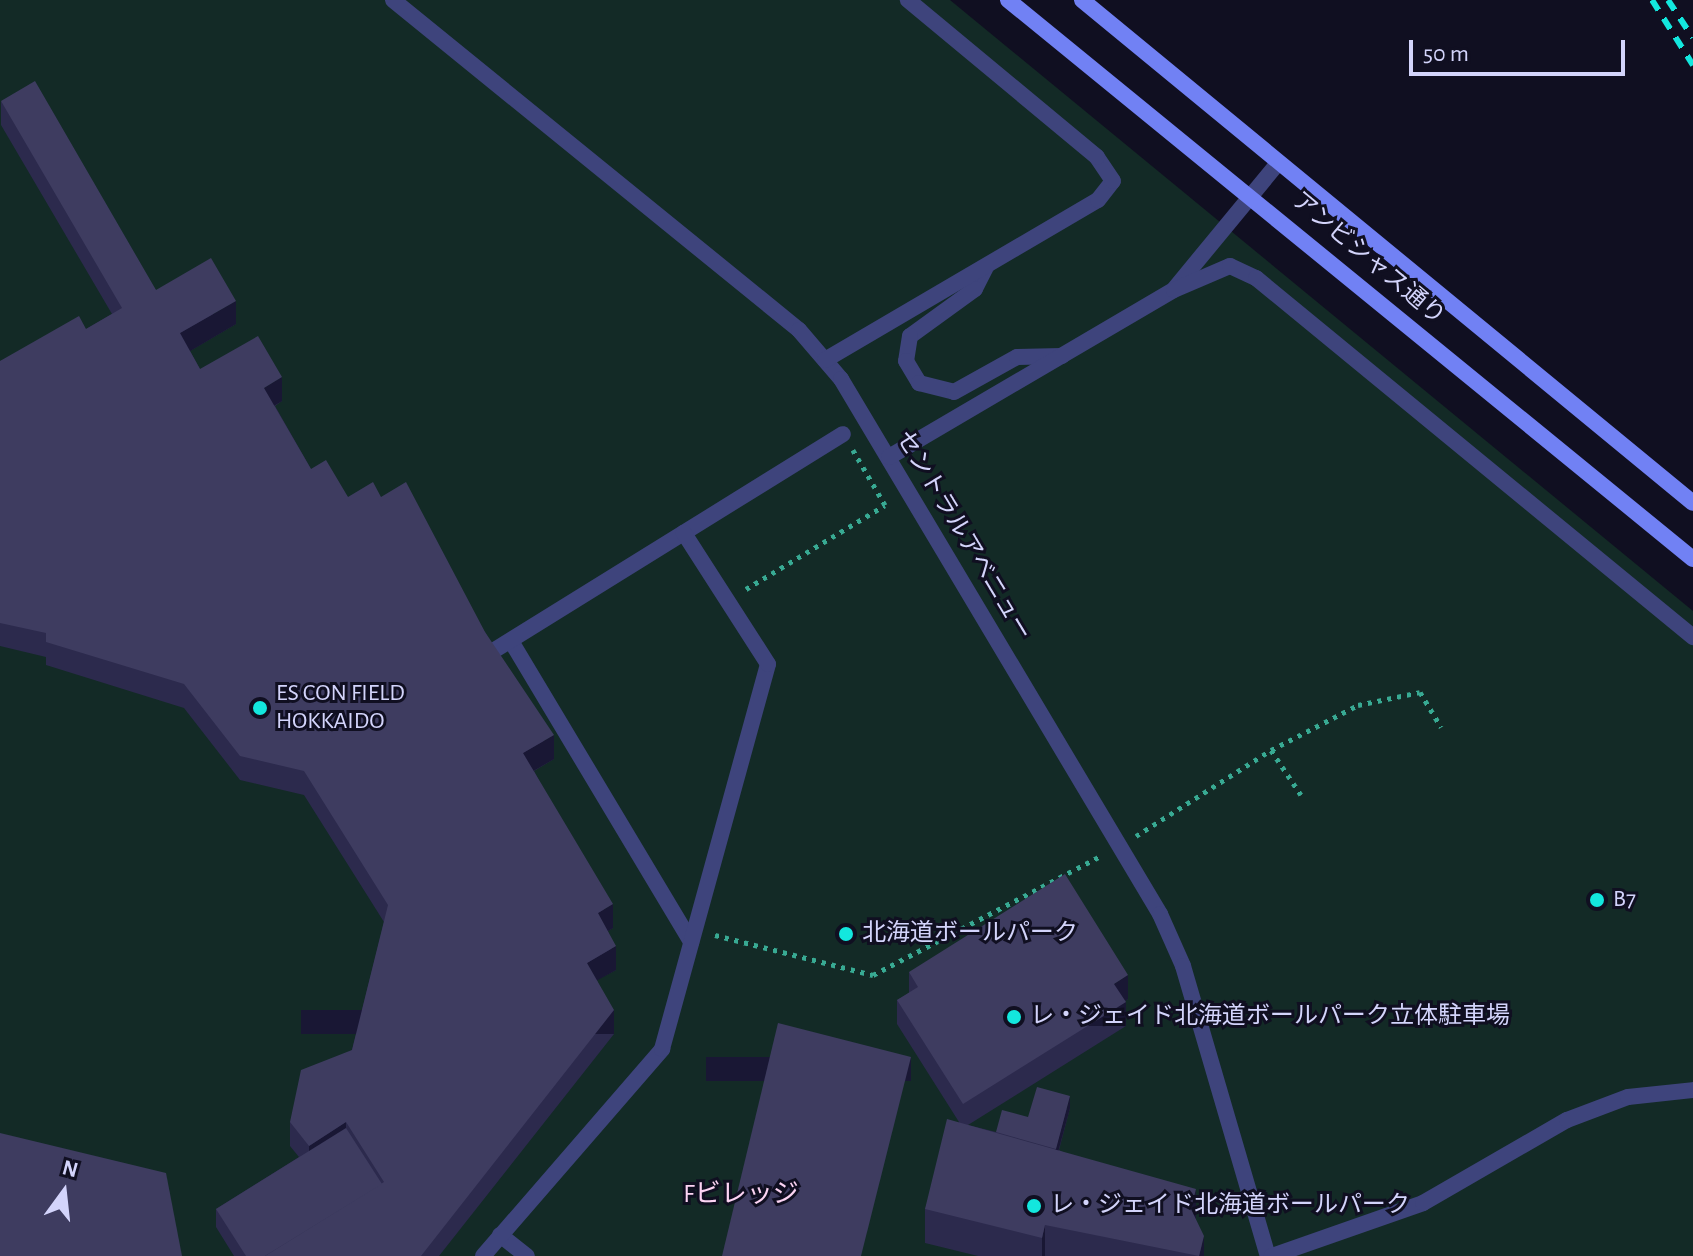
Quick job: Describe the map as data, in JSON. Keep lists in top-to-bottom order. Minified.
{"streets":{"street":["アンビシャス通り","セントラルアベニュー"]},"districts":["Fビレッジ"],"places":["ES CON FIELD HOKKAIDO","B7","北海道ボールパーク","レ・ジェイド北海道ボールパーク立体駐車場","レ・ジェイド北海道ボールパーク"],"scale_bar":"50 m","north":"top"}
